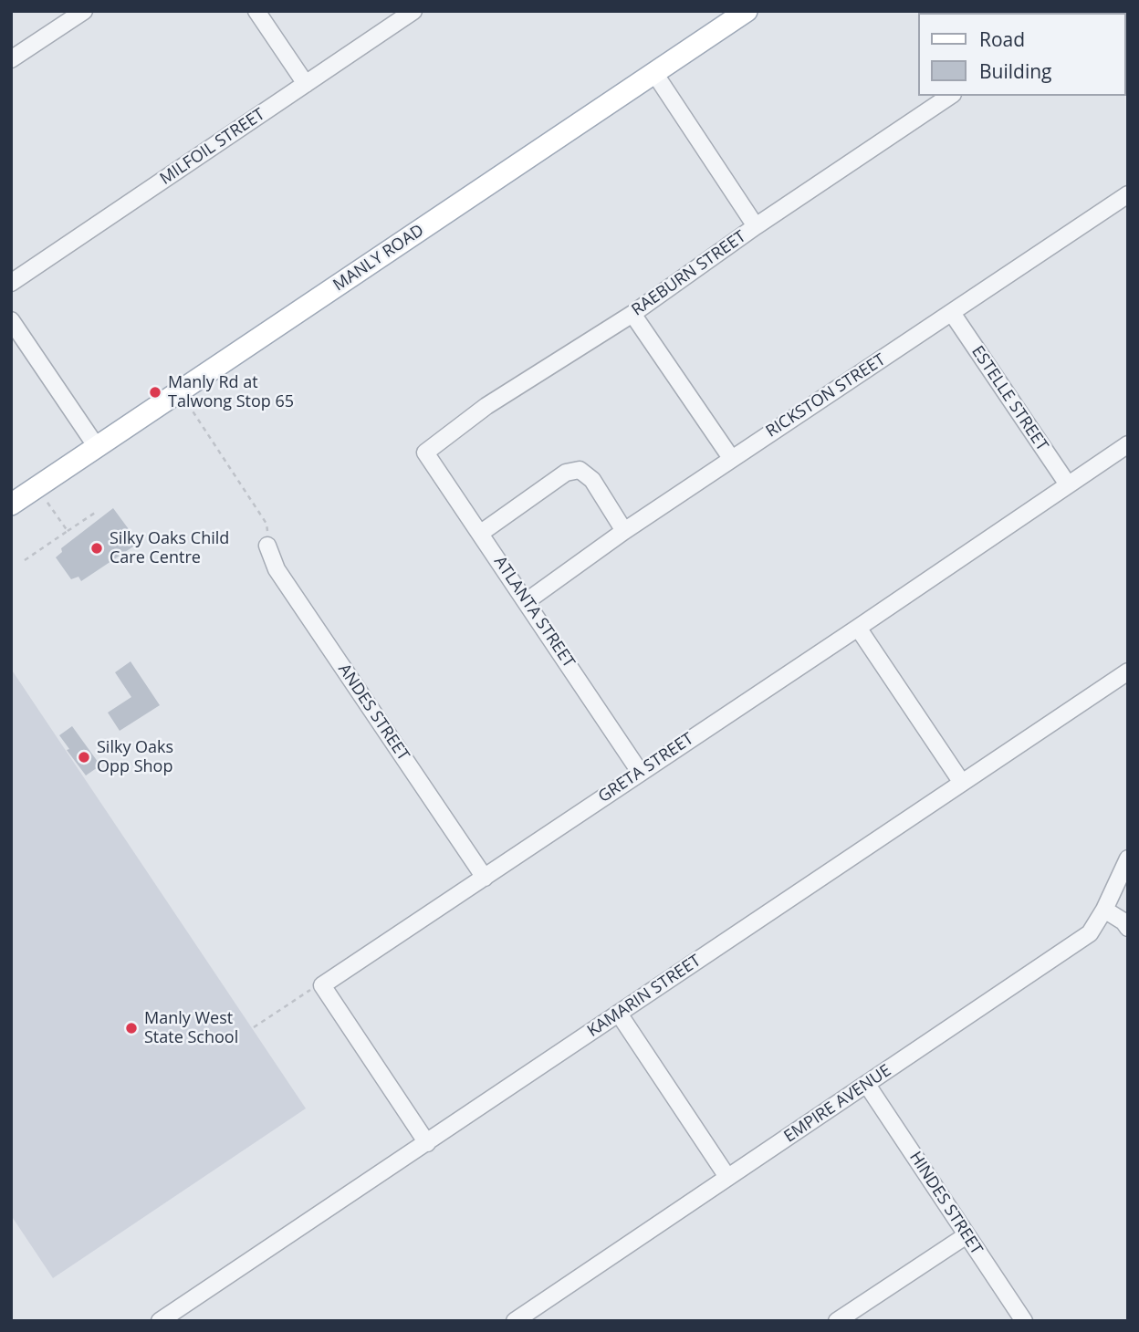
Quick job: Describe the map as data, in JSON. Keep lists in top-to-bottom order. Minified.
{"streets":{"main road":["MANLY ROAD"],"street":["MILFOIL STREET","RAEBURN STREET","RICKSTON STREET","ESTELLE STREET","ATLANTA STREET","ANDES STREET","GRETA STREET","KAMARIN STREET","EMPIRE AVENUE","HINDES STREET"]},"crossings":[["RAEBURN STREET","ATLANTA STREET"],["RICKSTON STREET","ESTELLE STREET"],["RICKSTON STREET","ATLANTA STREET"],["ESTELLE STREET","GRETA STREET"],["ATLANTA STREET","GRETA STREET"],["ANDES STREET","GRETA STREET"],["EMPIRE AVENUE","HINDES STREET"]],"places":["Manly Rd at Talwong Stop 65","Silky Oaks Child Care Centre","Silky Oaks Opp Shop","Manly West State School"],"legend":["Road","Building"]}
